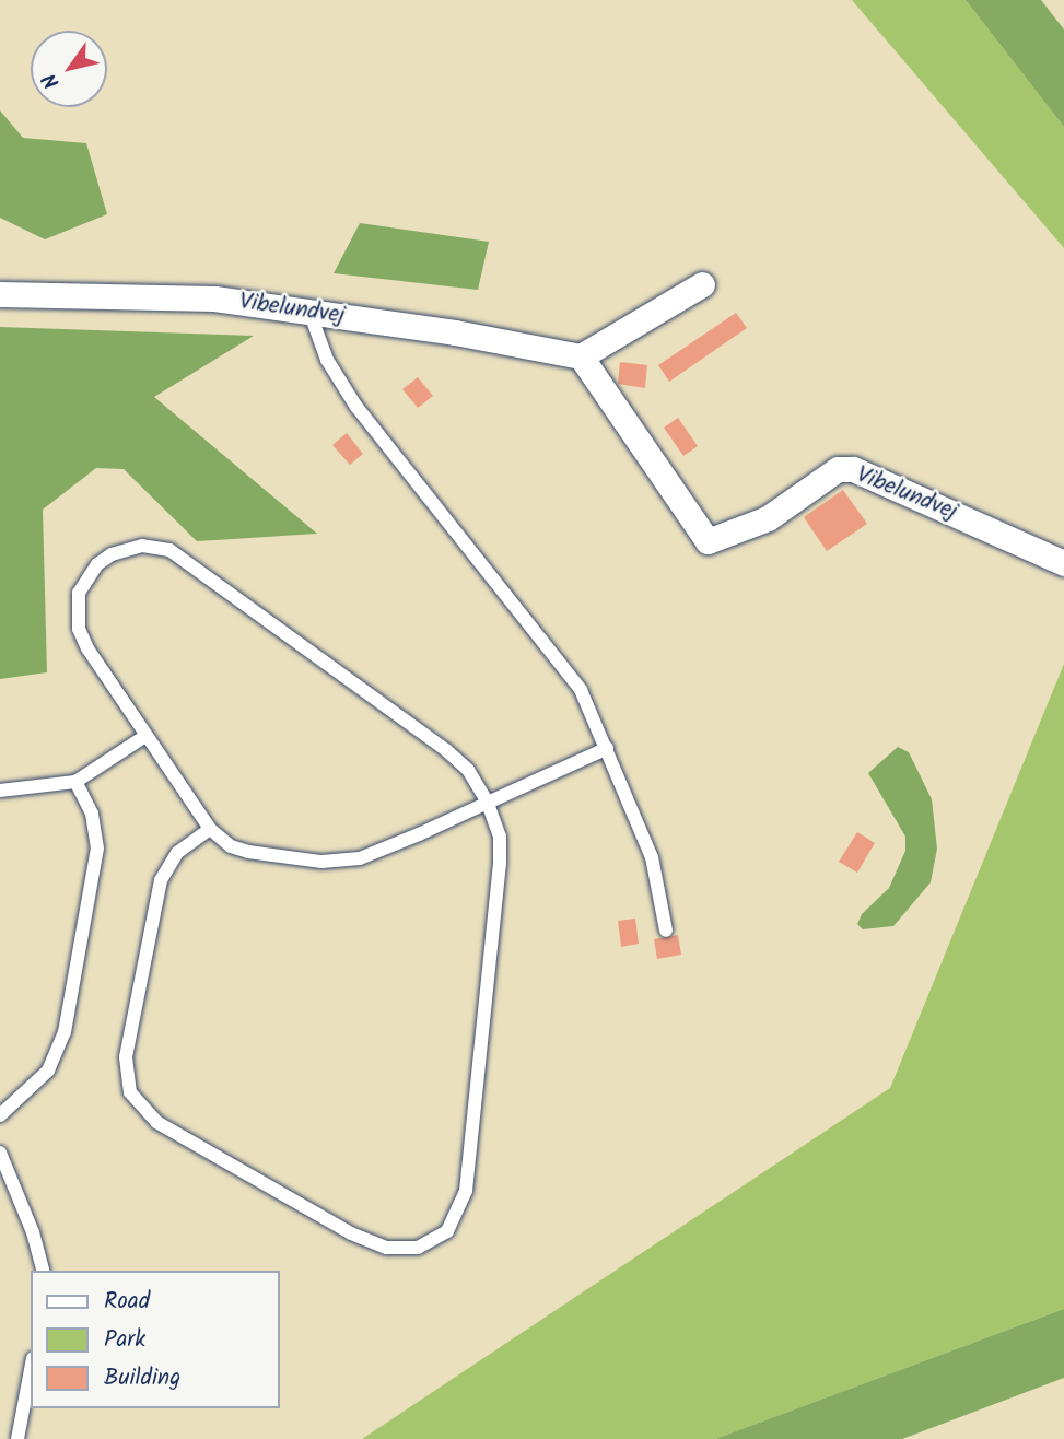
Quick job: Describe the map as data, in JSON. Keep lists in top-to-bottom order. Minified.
{"streets":{"street":["Vibelundvej"]},"legend":["Road","Park","Building"],"north":"bottom left"}
